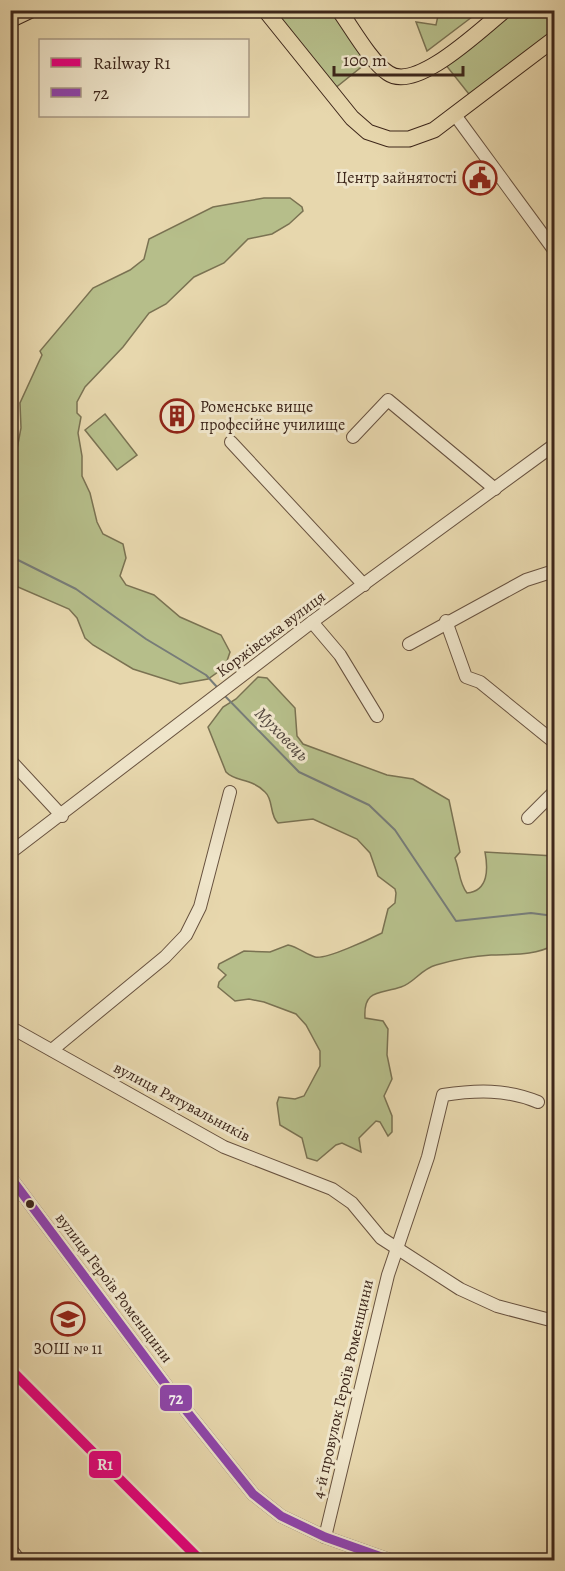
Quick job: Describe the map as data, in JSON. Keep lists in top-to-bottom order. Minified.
{"streets":{"street":["Коржівська вулиця","вулиця Рятувальників","вулиця Героїв Роменщини","4-й провулок Героїв Роменщини"]},"crossings":[["вулиця Рятувальників","4-й провулок Героїв Роменщини"],["вулиця Героїв Роменщини","4-й провулок Героїв Роменщини"]],"water":["Муховець"],"places":{"public building":["Центр зайнятості"],"building":["Роменське вище професійне училище"],"school or university":["ЗОШ № 11"]},"lines":["transit line 72","rail line R1"],"legend":["Railway R1","72"],"scale_bar":"100 m"}
